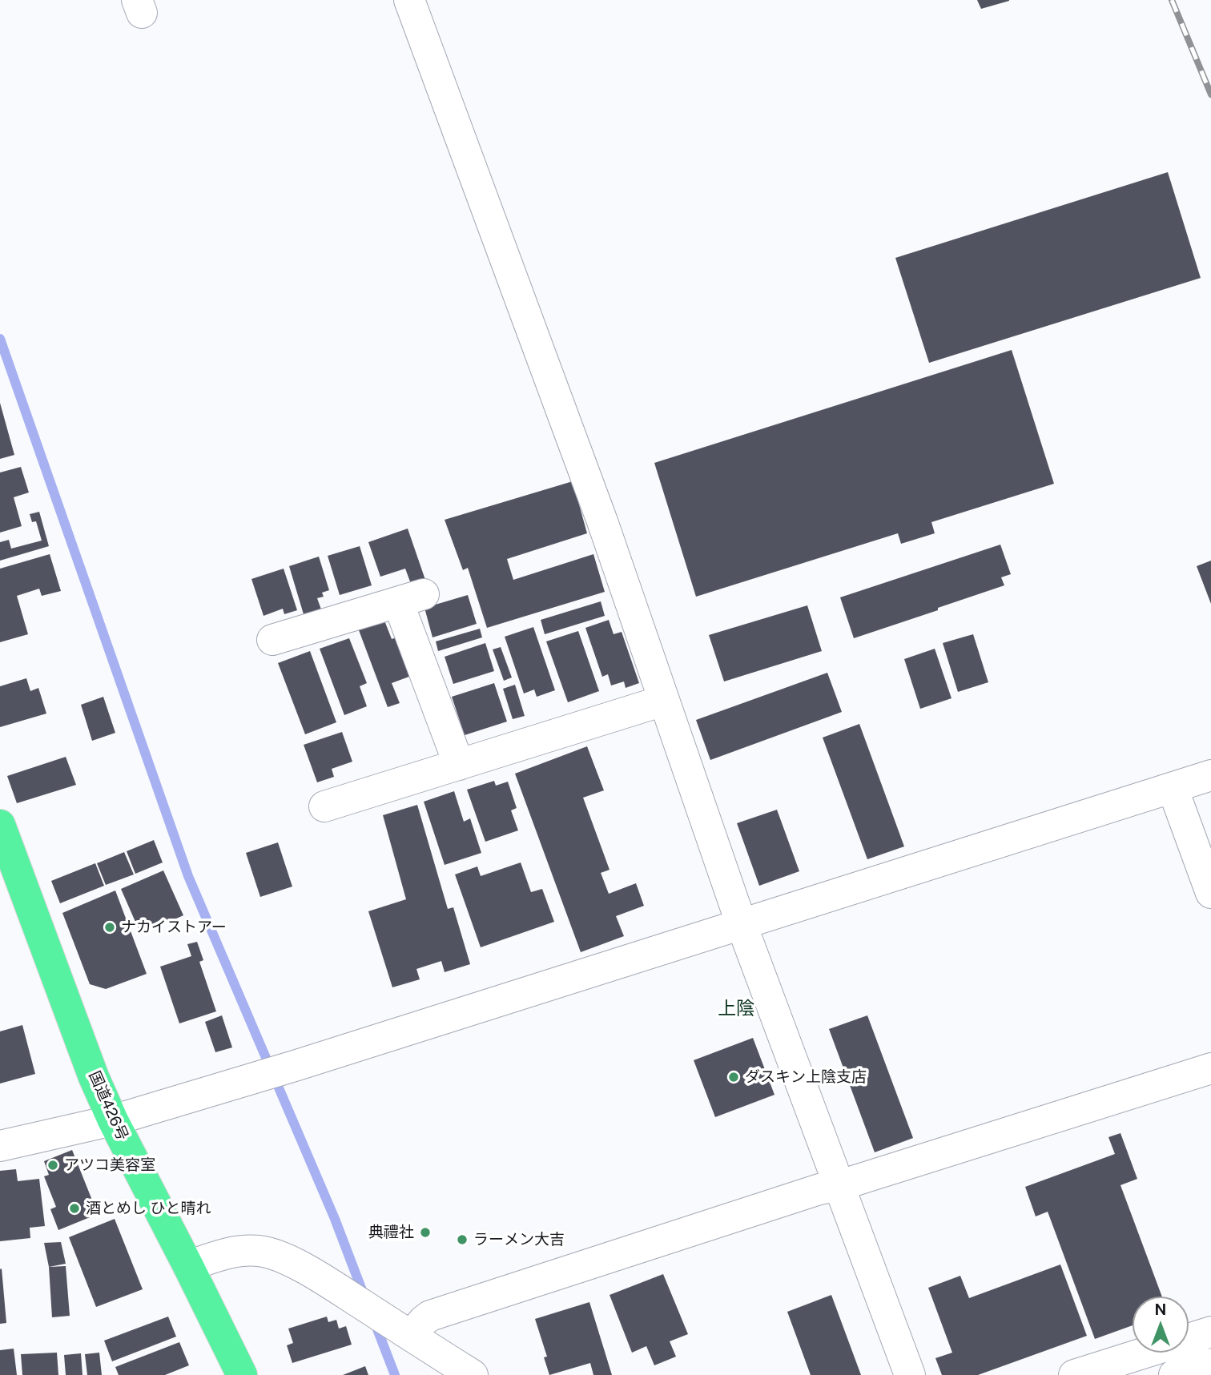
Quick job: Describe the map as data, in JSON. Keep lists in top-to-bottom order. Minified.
{"streets":{"highway":["国道426号"]},"districts":["上陰"],"places":["ナカイストアー","ダスキン上陰支店","アツコ美容室","酒とめし ひと晴れ","典禮社","ラーメン大吉"],"north":"top"}
